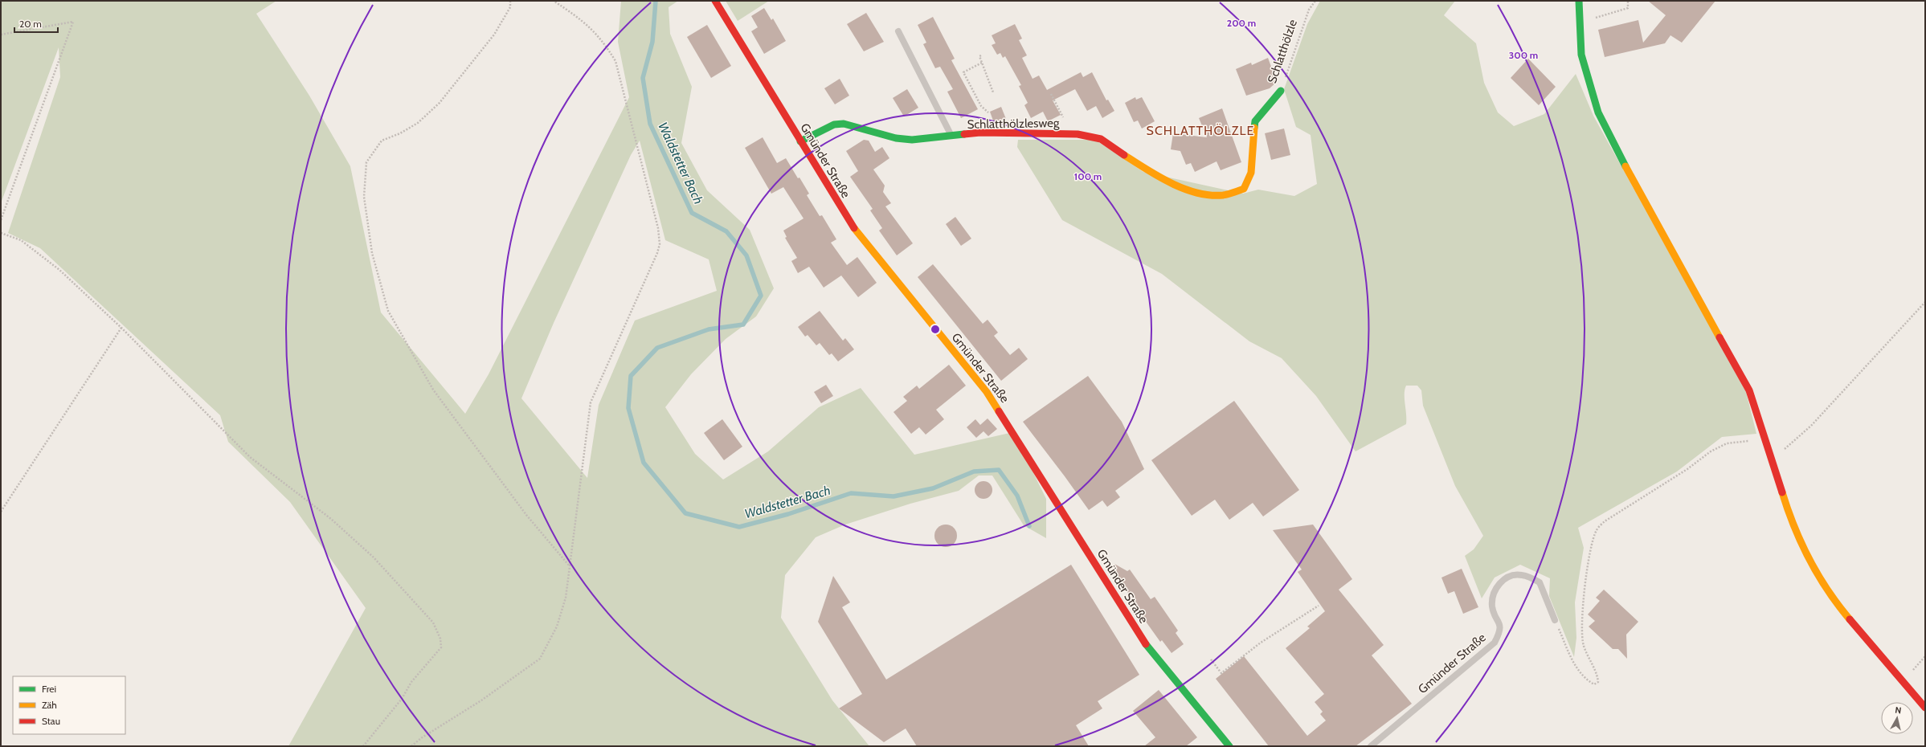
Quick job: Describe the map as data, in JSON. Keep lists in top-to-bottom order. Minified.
{"streets":{"street":["Schlatthölzle","Schlatthölzlesweg","Gmünder Straße"]},"crossings":[["Schlatthölzle","Schlatthölzlesweg"],["Schlatthölzlesweg","Gmünder Straße"]],"districts":["SCHLATTHÖLZLE"],"water":["Waldstetter Bach"],"legend":["Frei","Zäh","Stau"],"scale_bar":"20 m","north":"top","rings":["200 m","300 m","100 m"]}
